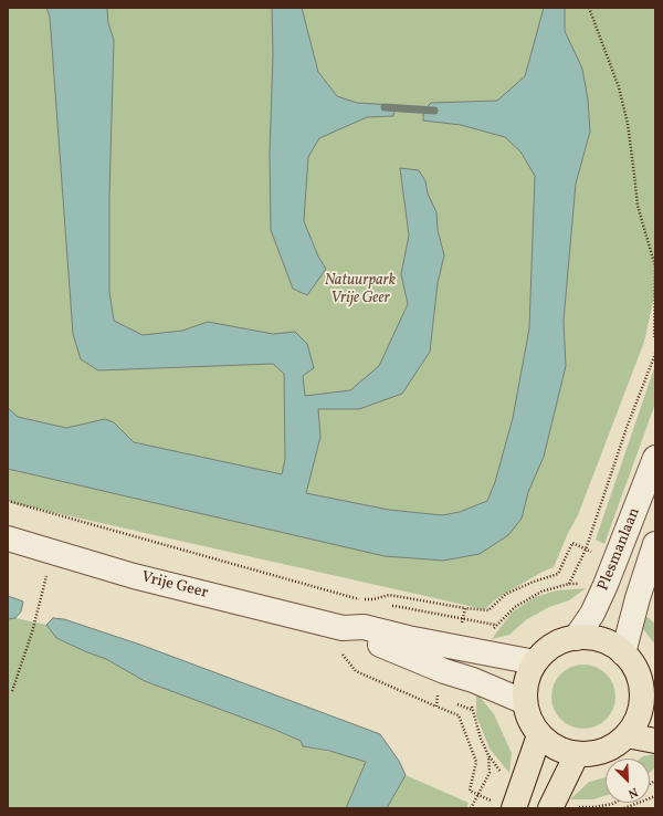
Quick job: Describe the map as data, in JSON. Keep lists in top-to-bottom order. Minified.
{"streets":{"street":["Plesmanlaan","Vrije Geer"]},"crossings":[["Plesmanlaan","Vrije Geer"]],"parks":["Natuurpark Vrije Geer"],"north":"bottom right"}
